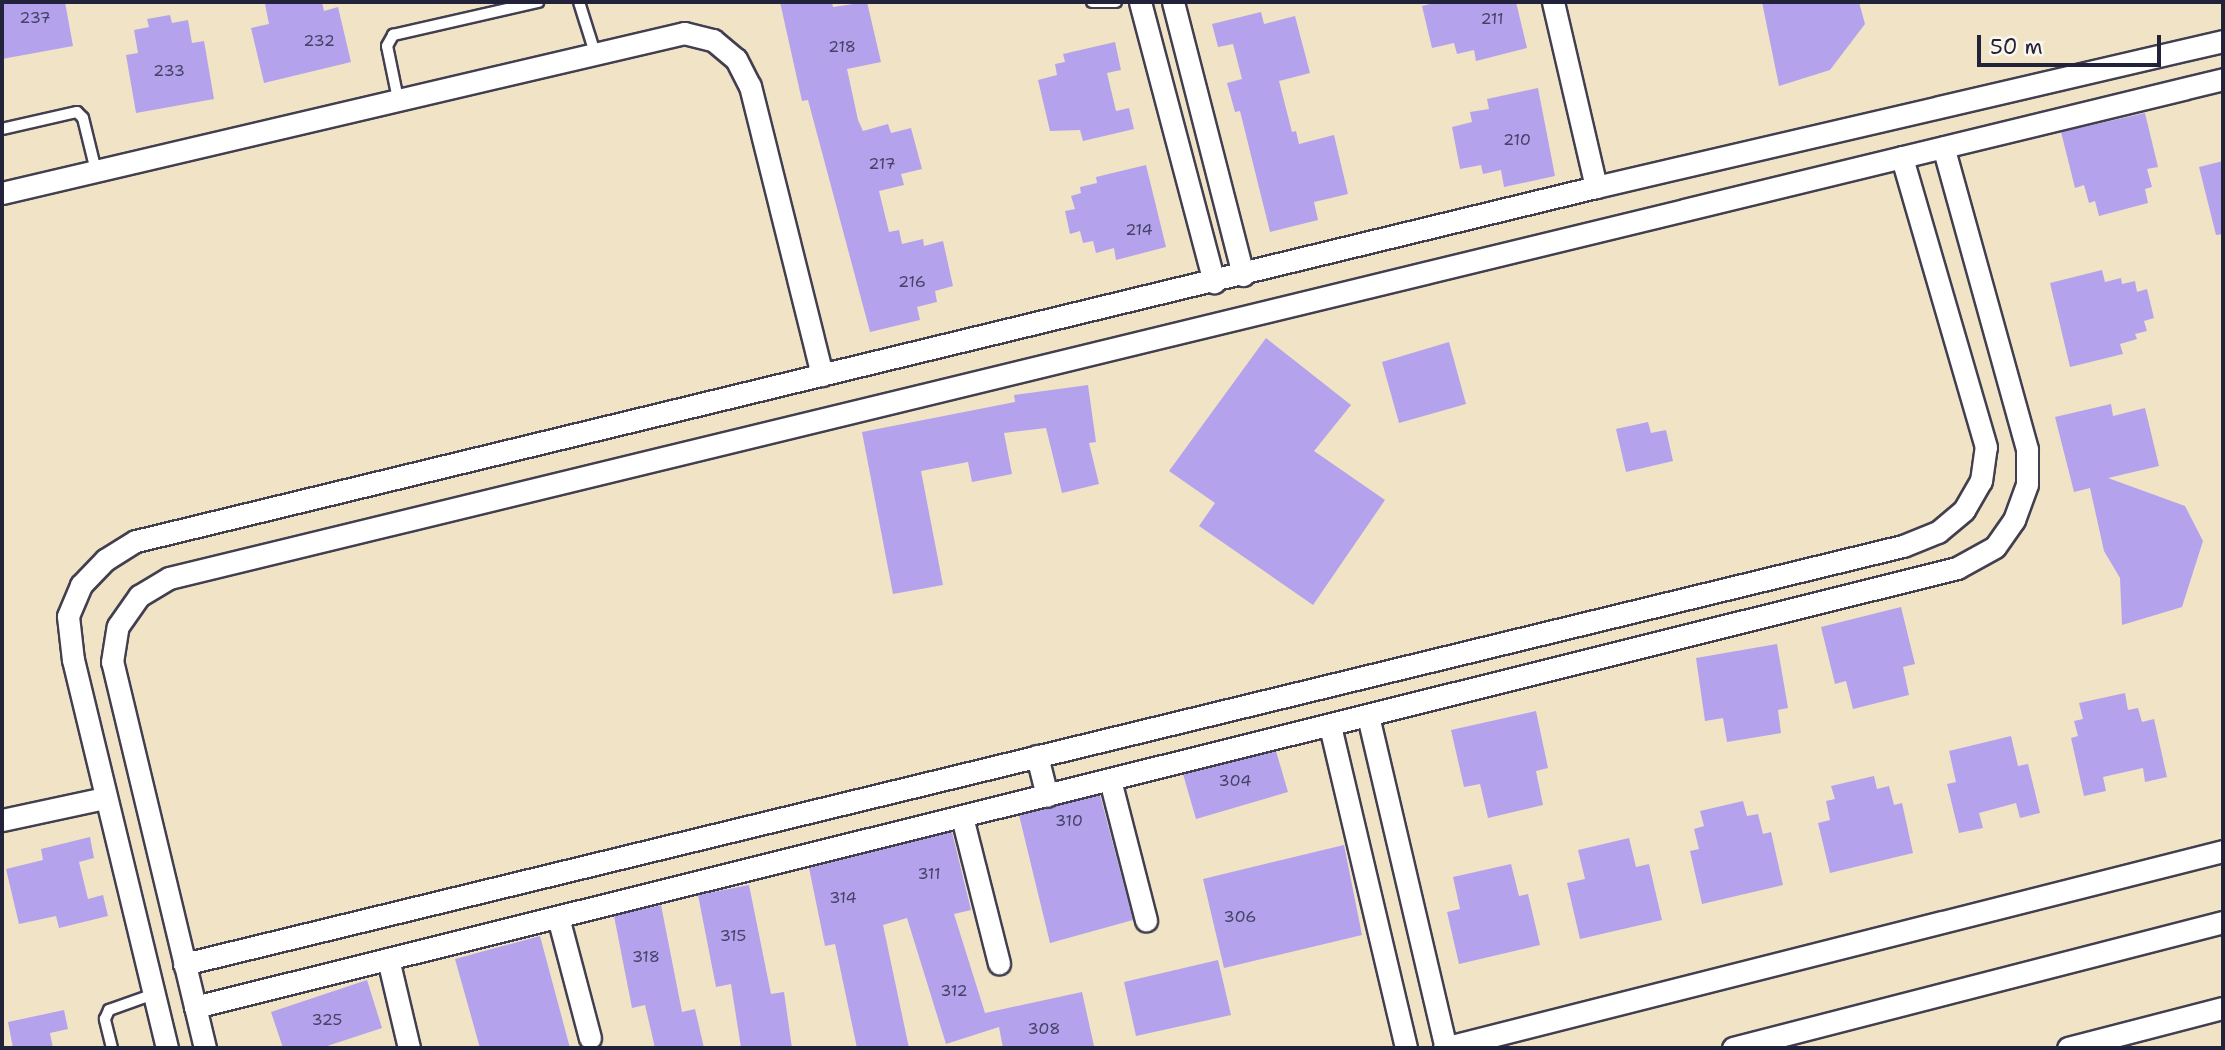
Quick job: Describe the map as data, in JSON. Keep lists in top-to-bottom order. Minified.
{"house_numbers":["237","211","232","218","233","210","217","214","216","304","310","311","314","306","315","318","312","325","308"],"scale_bar":"50 m"}
